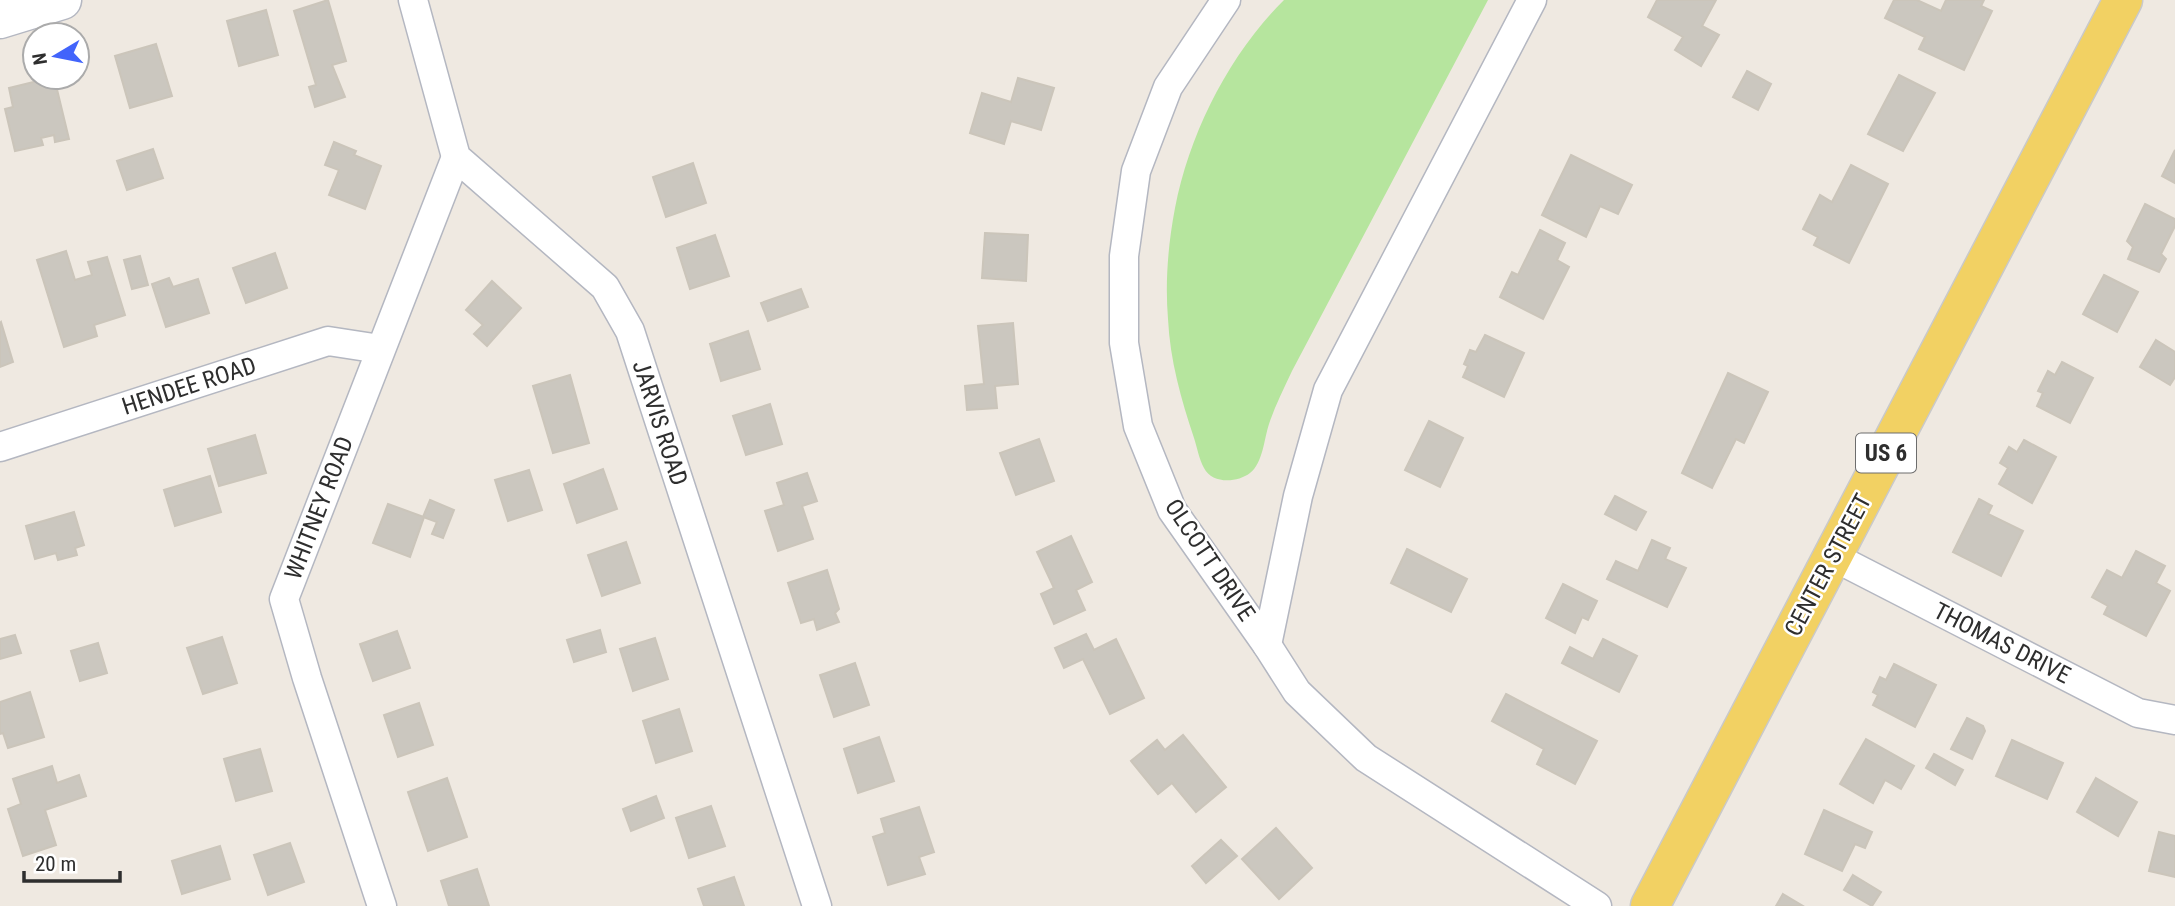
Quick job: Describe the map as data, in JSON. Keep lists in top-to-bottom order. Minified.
{"streets":{"main road":["US 6","CENTER STREET"],"street":["HENDEE ROAD","JARVIS ROAD","WHITNEY ROAD","OLCOTT DRIVE","THOMAS DRIVE"]},"crossings":[["HENDEE ROAD","WHITNEY ROAD"],["JARVIS ROAD","WHITNEY ROAD"],["CENTER STREET","THOMAS DRIVE"]],"scale_bar":"20 m","north":"left"}
